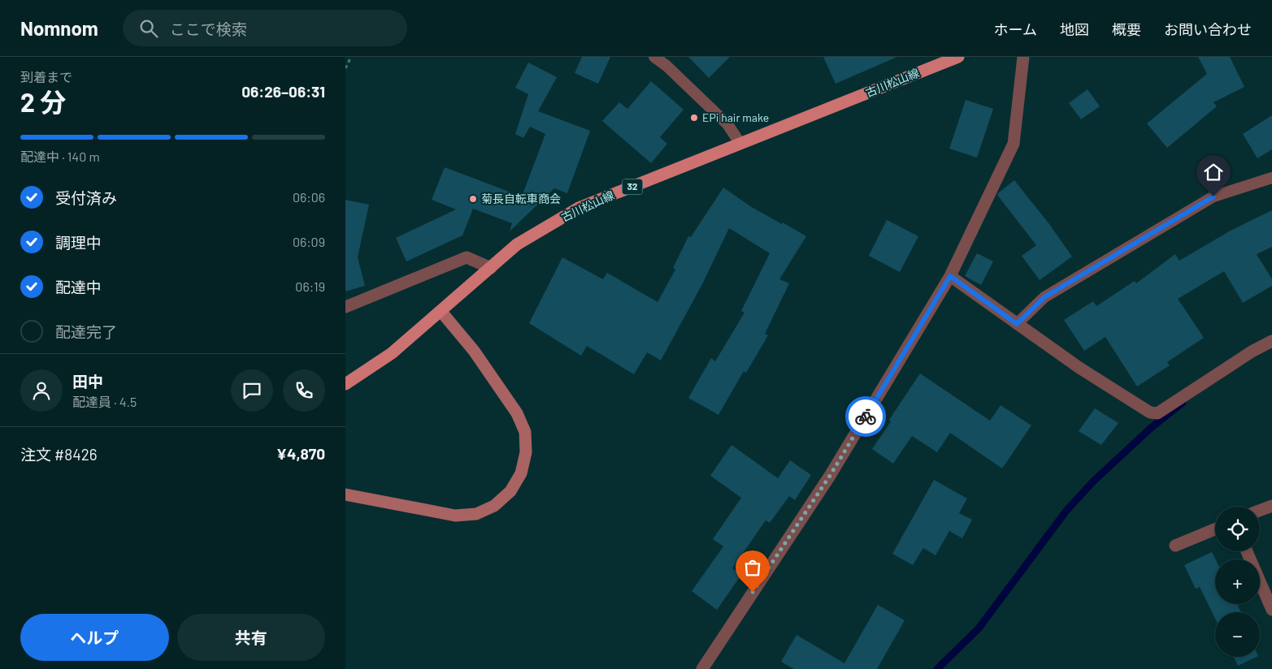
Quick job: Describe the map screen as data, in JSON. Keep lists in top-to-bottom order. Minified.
{"streets":{"main road":["古川松山線","32"]},"places":["EPi hair make","菊長自転車商会"],"page":{"header":"Nomnom","search":"ここで検索","nav":["ホーム","地図","概要","お問い合わせ"],"heading":["2 分","到着まで","06:26–06:31"],"panel":["田中","配達員 · 4.5","注文 #8426","¥4,870"],"bar":"配達中 · 140 m","list":[["受付済み","06:06"],["調理中","06:09"],["配達中","06:19"],"配達完了"],"map_buttons":["+","−"],"buttons":["ヘルプ","共有"]}}
